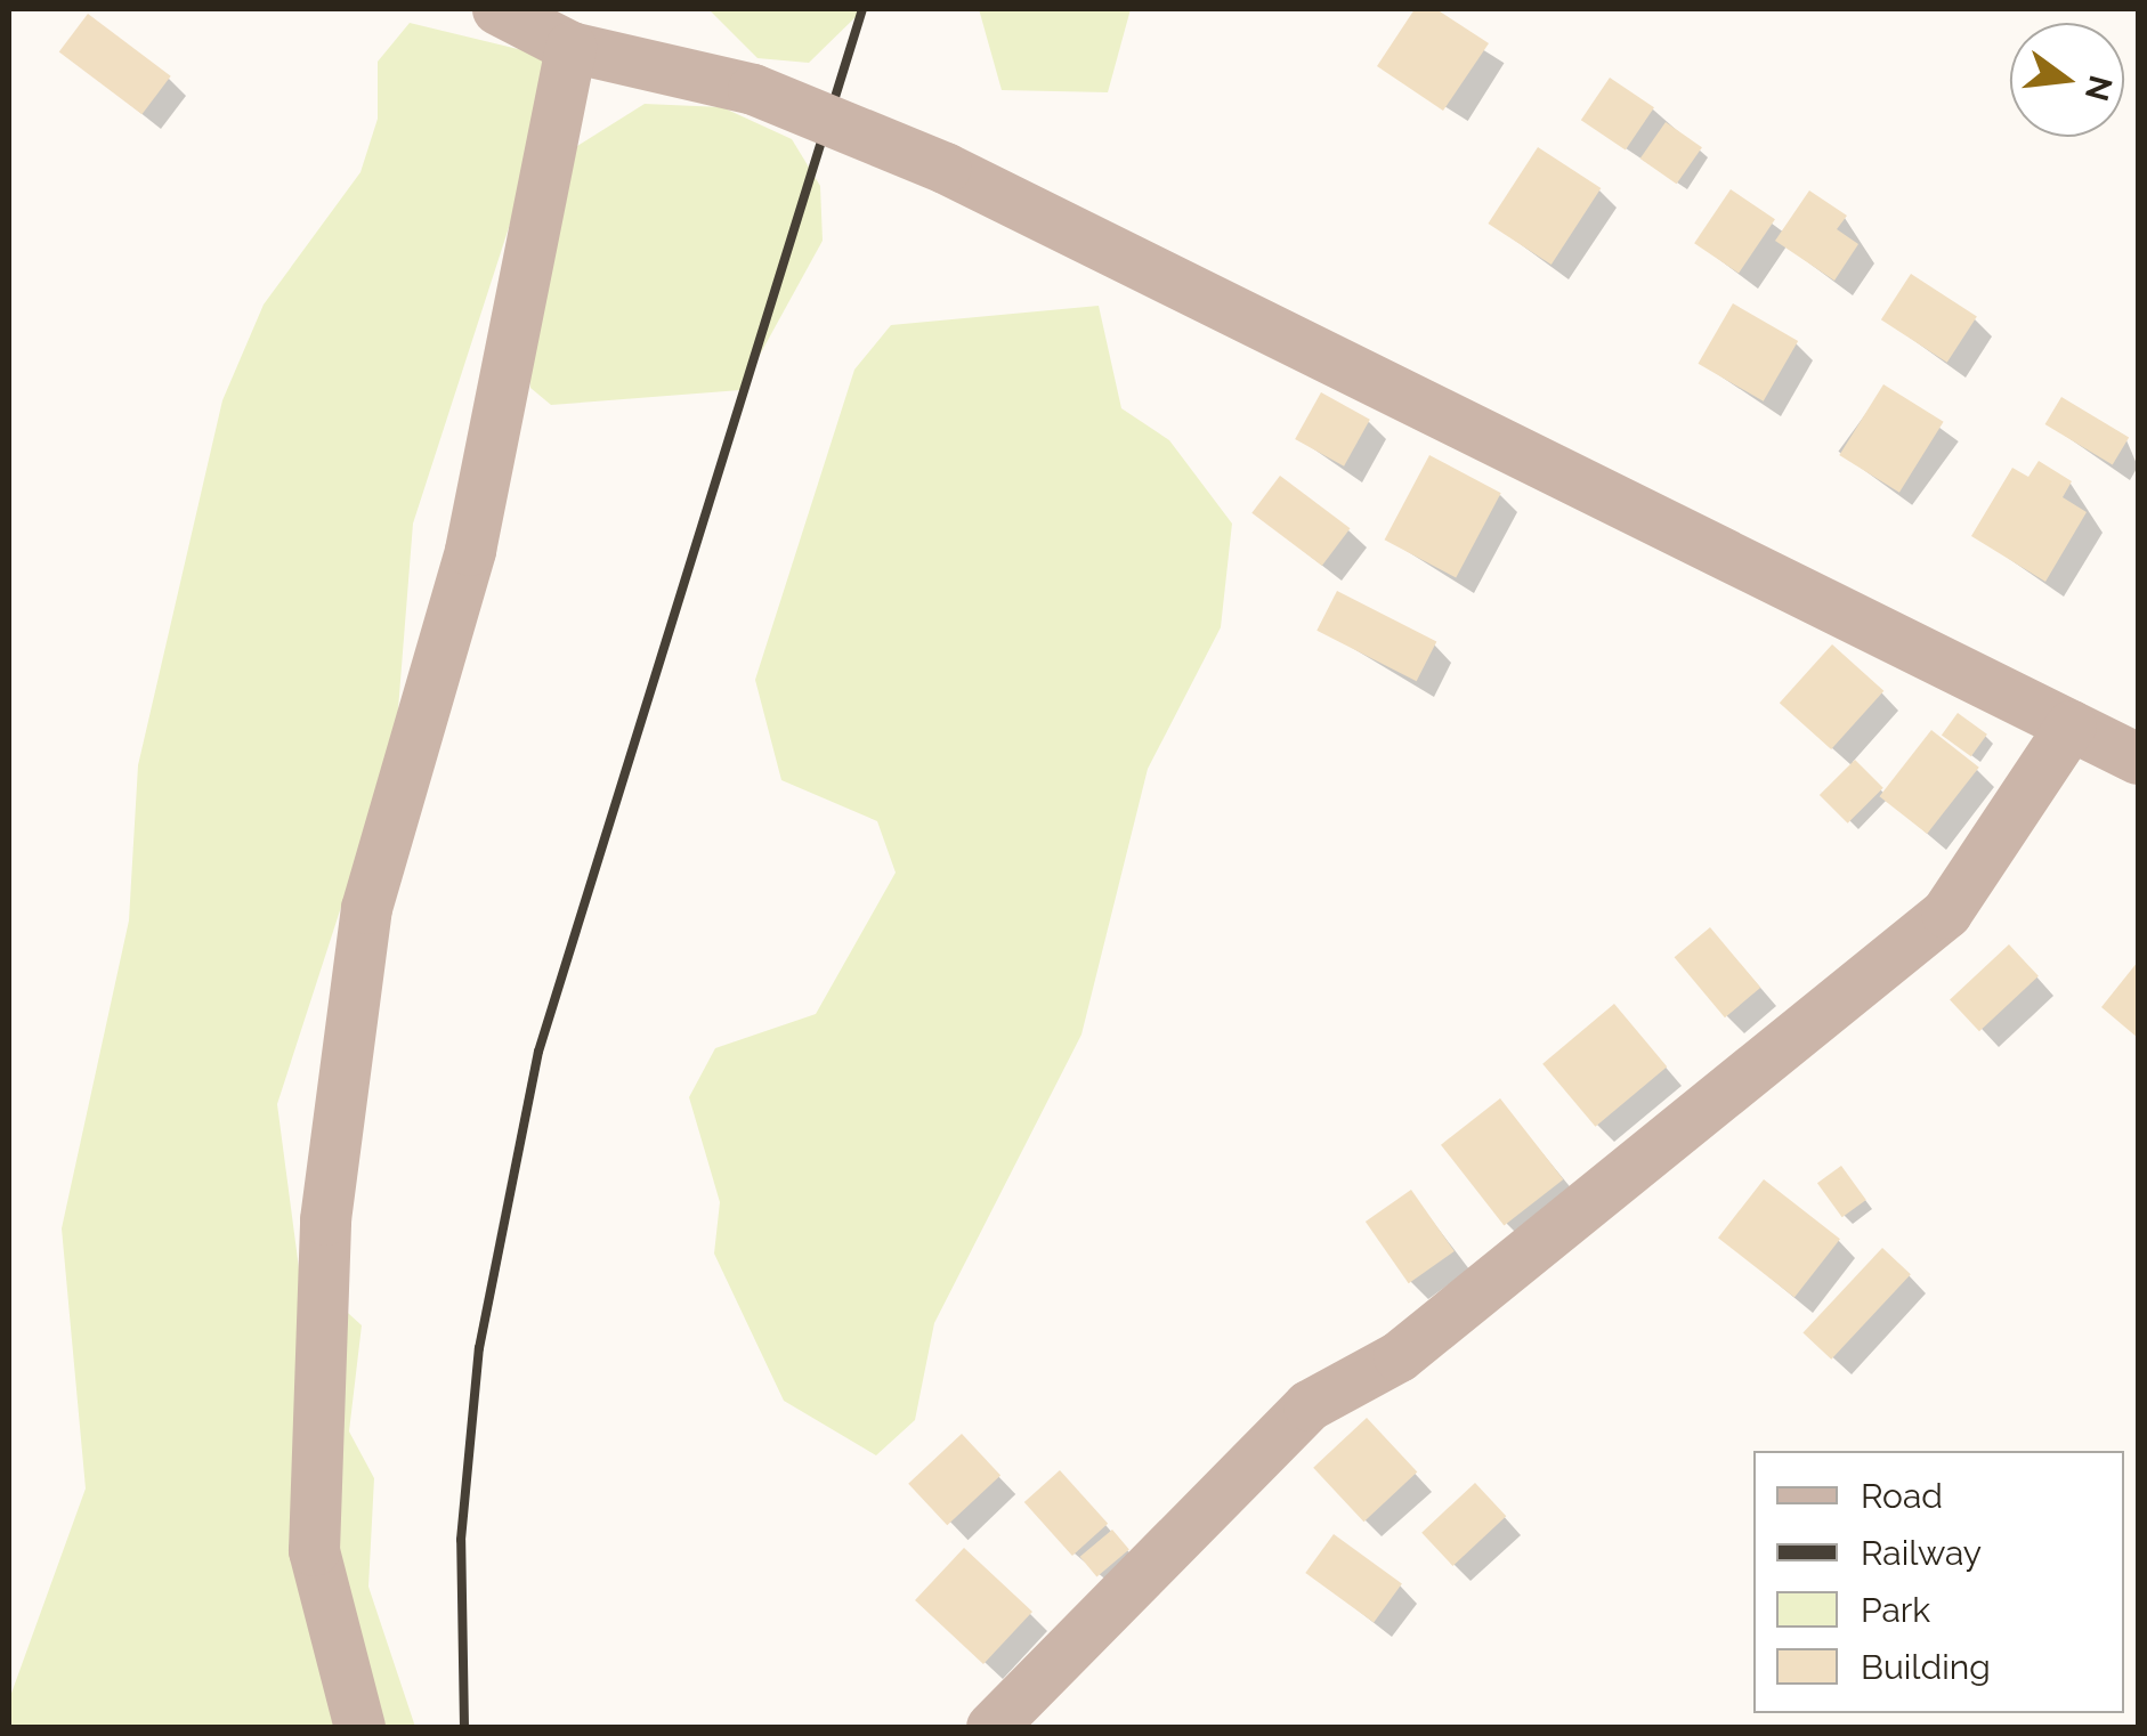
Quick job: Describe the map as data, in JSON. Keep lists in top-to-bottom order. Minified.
{"legend":["Road","Railway","Park","Building"],"north":"right"}
